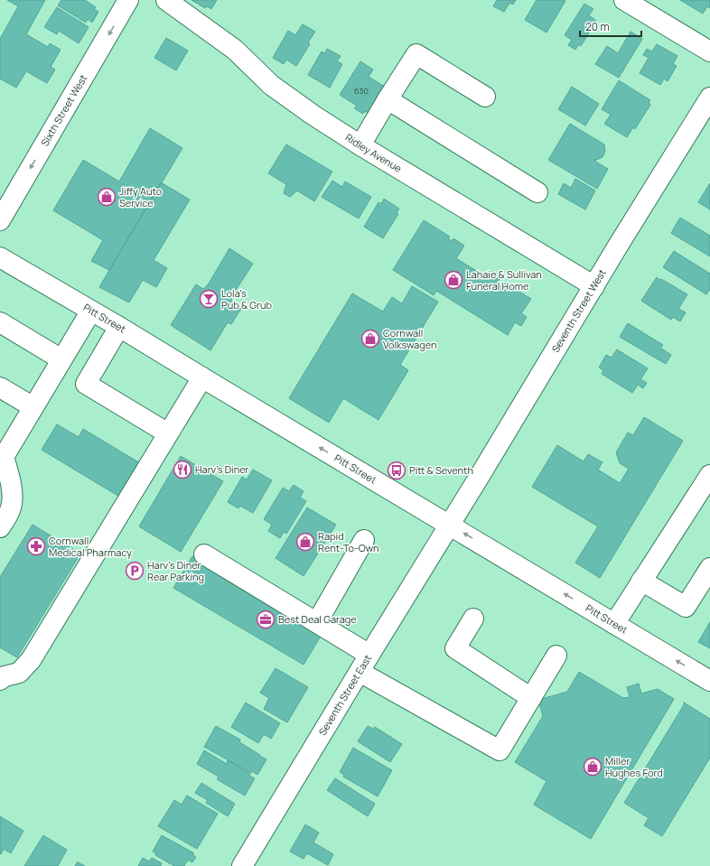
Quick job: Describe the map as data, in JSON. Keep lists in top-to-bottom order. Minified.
{"streets":{"street":["Sixth Street West","Ridley Avenue","Seventh Street West","Pitt Street","Seventh Street East"]},"crossings":[["Ridley Avenue","Seventh Street West"],["Seventh Street West","Pitt Street"],["Seventh Street West","Seventh Street East"],["Pitt Street","Seventh Street East"]],"one_way":["Sixth Street West"],"places":{"shop":["Jiffy Auto Service","Lahaie & Sullivan Funeral Home","Cornwall Volkswagen","Rapid Rent-To-Own","Miller Hughes Ford"],"bar":["Lola's Pub & Grub"],"restaurant":["Harv's Diner"],"bus stop":["Pitt & Seventh"],"pharmacy":["Cornwall Medical Pharmacy"],"parking":["Harv's Diner Rear Parking"],"office":["Best Deal Garage"]},"house_numbers":["630"],"scale_bar":"20 m"}
